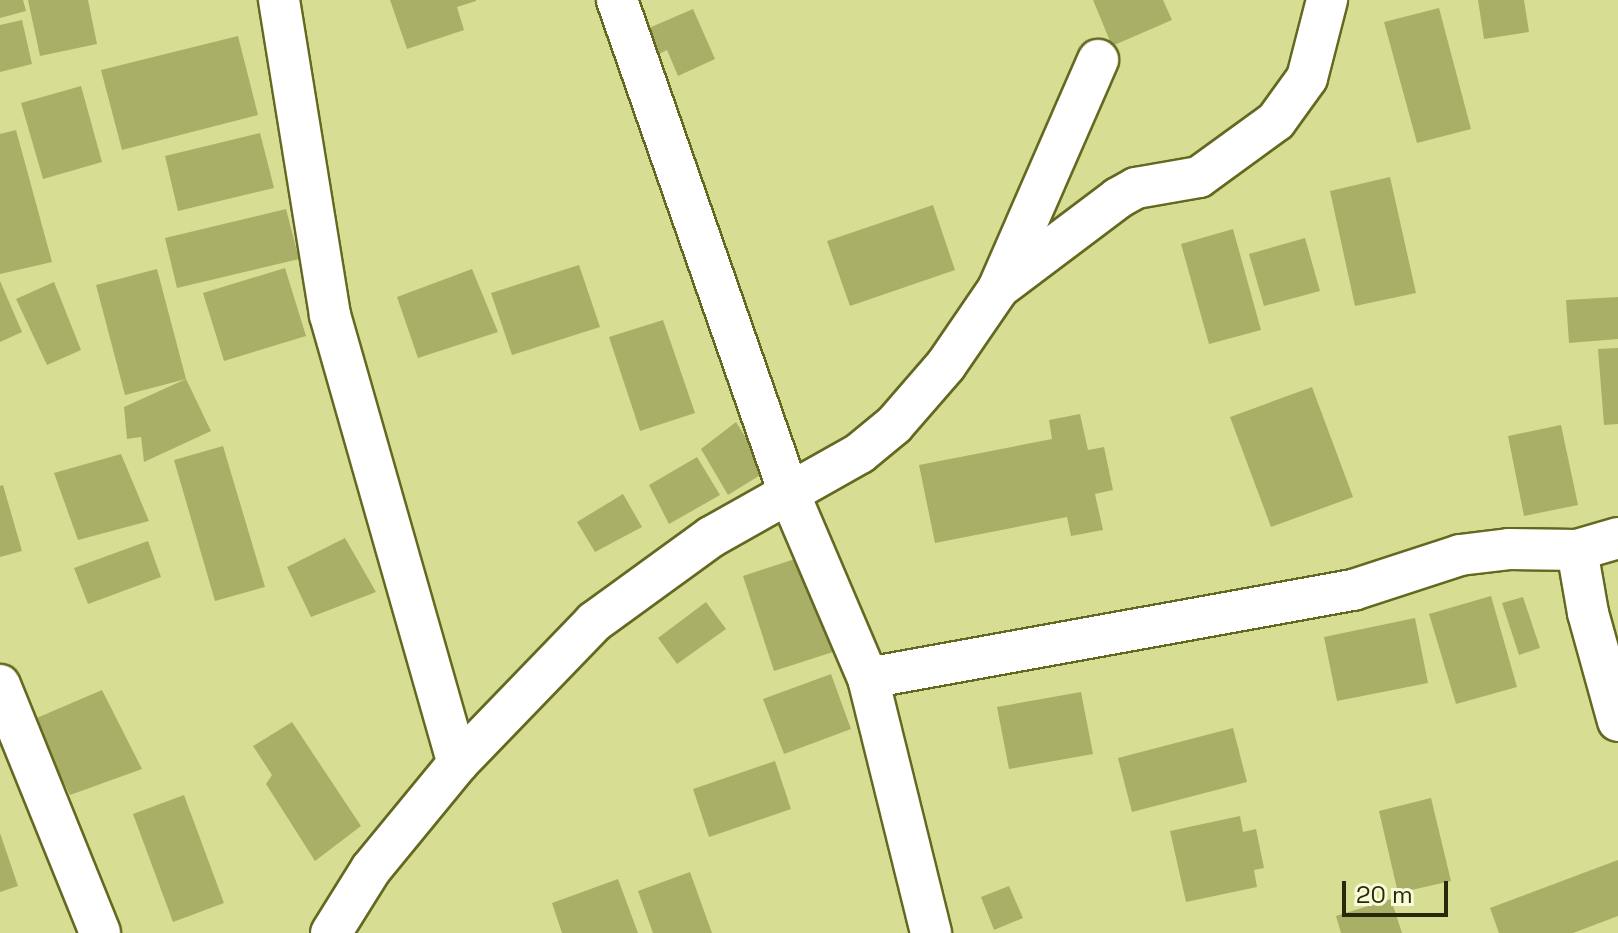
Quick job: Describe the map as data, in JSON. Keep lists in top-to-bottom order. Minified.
{"scale_bar":"20 m"}
